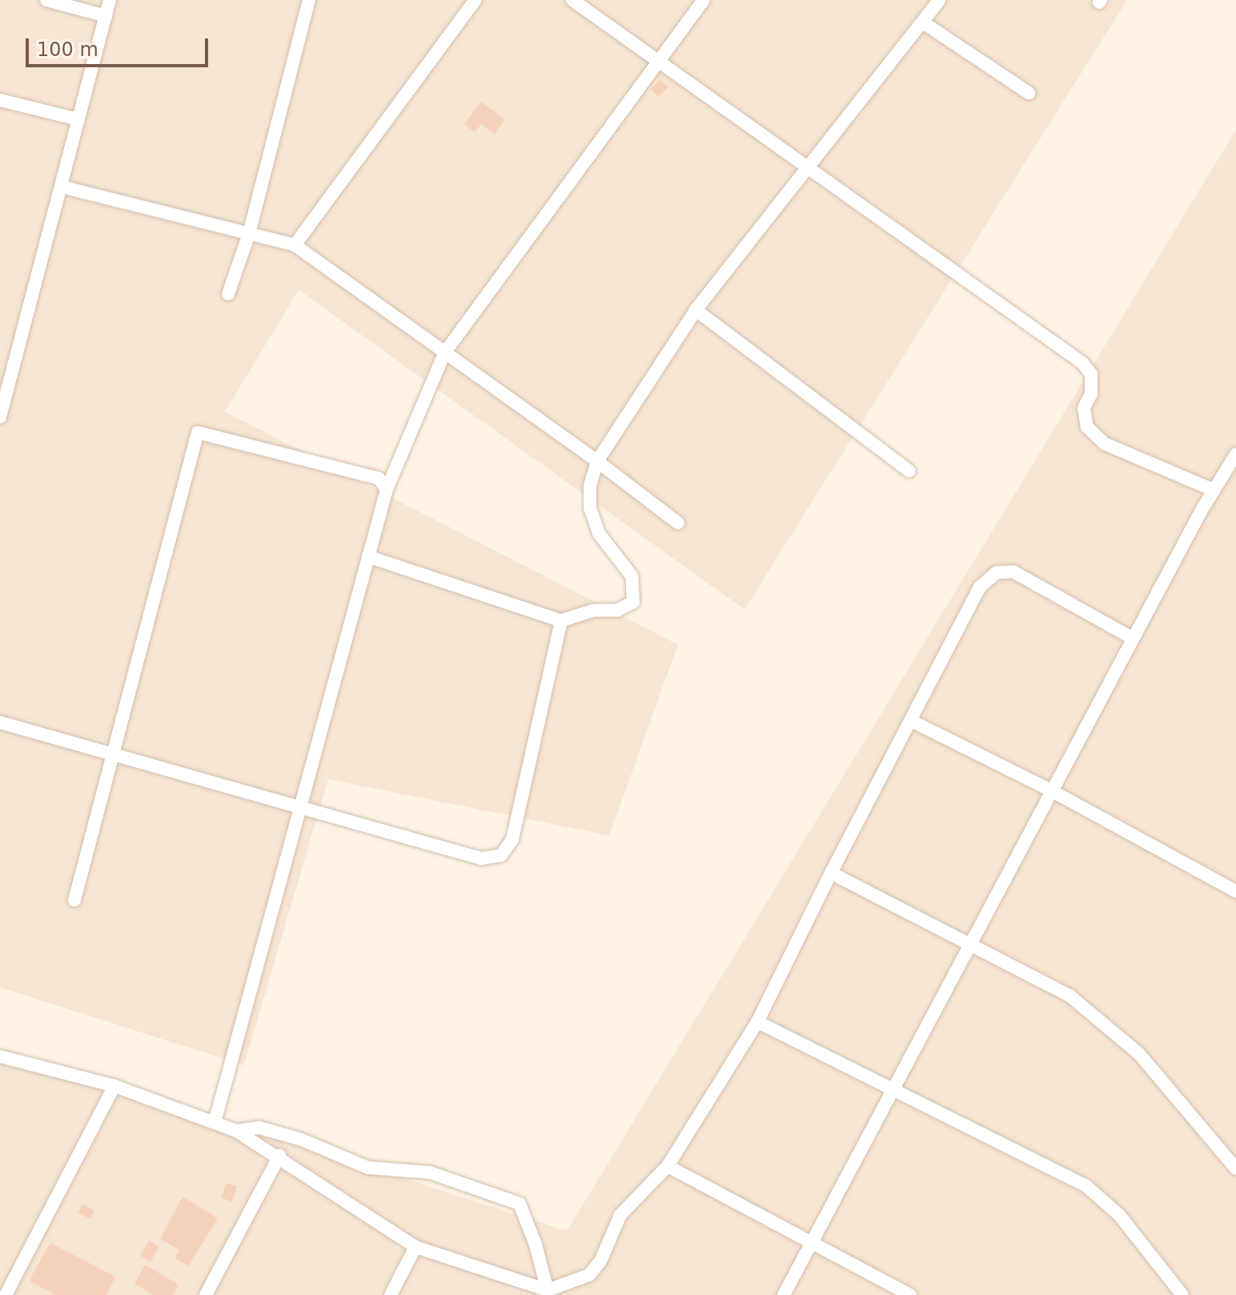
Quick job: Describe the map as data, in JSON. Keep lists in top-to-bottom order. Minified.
{"scale_bar":"100 m"}
